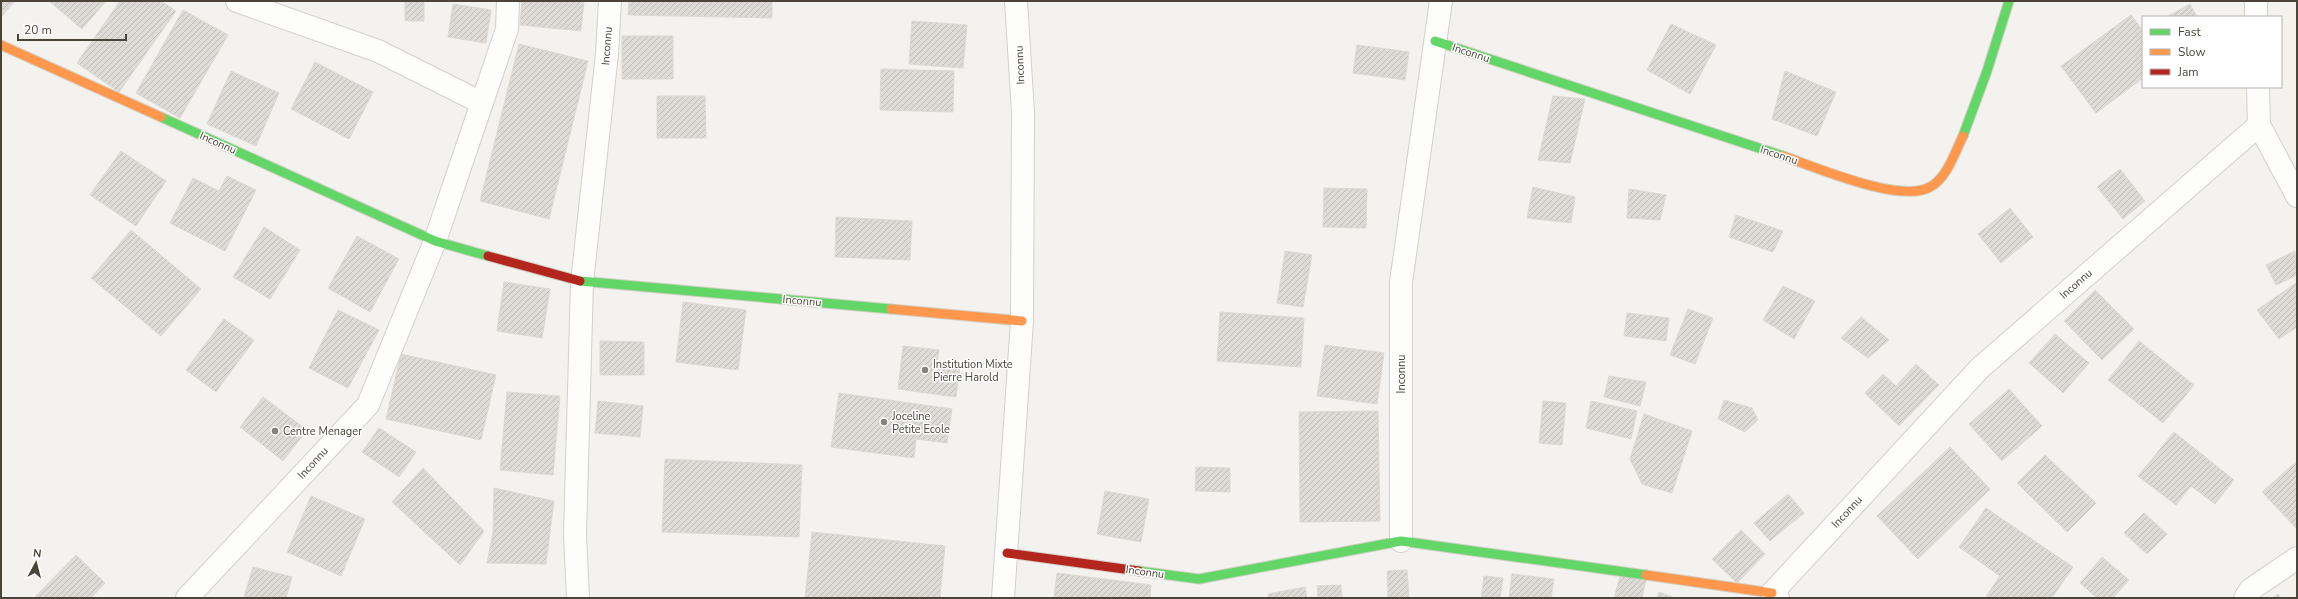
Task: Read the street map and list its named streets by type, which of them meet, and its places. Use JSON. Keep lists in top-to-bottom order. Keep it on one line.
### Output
{"streets":{"street":["Inconnu"]},"places":["Institution Mixte Pierre Harold","Joceline Petite Ecole","Centre Menager"],"legend":["Fast","Slow","Jam"],"scale_bar":"20 m","north":"top"}
